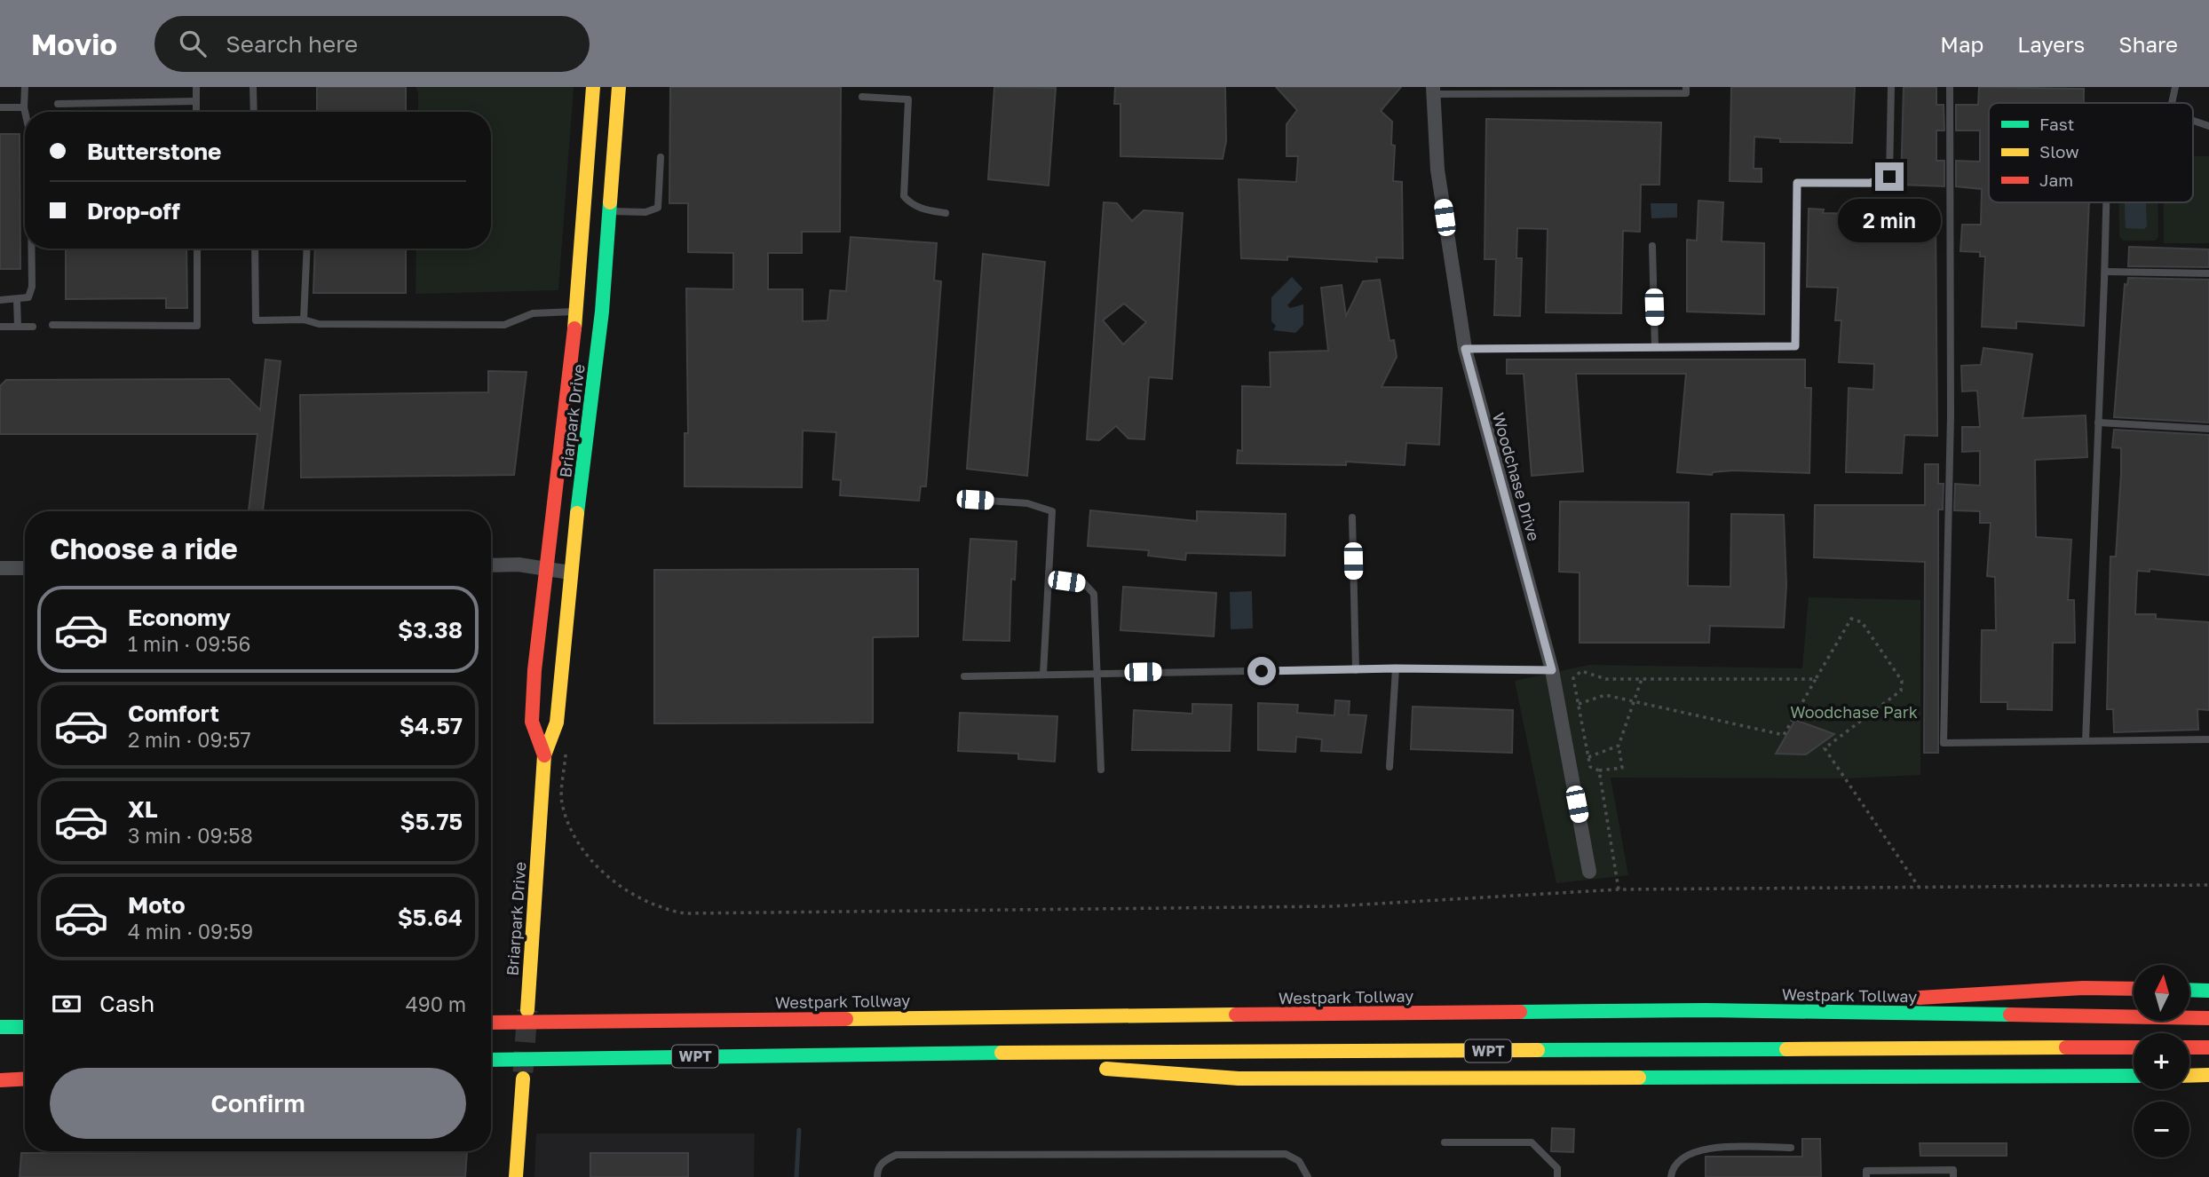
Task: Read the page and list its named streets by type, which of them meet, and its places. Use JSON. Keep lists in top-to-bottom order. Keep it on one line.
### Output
{"streets":{"main road":["Briarpark Drive","Westpark Tollway","WPT"],"street":["Woodchase Drive"]},"parks":["Woodchase Park"],"legend":["Fast","Slow","Jam"],"north":"top","page":{"header":"Movio","search":"Search here","nav":["Map","Layers","Share"],"banner":["Butterstone","Drop-off"],"bubble":"2 min","heading":"Choose a ride","list":[{"name":"Economy","note":"1 min · 09:56","value":"$3.38"},{"name":"Comfort","note":"2 min · 09:57","value":"$4.57"},{"name":"XL","note":"3 min · 09:58","value":"$5.75"},{"name":"Moto","note":"4 min · 09:59","value":"$5.64"}],"map_buttons":["+","−"],"pay":["Cash","490 m"],"buttons":"Confirm"}}
